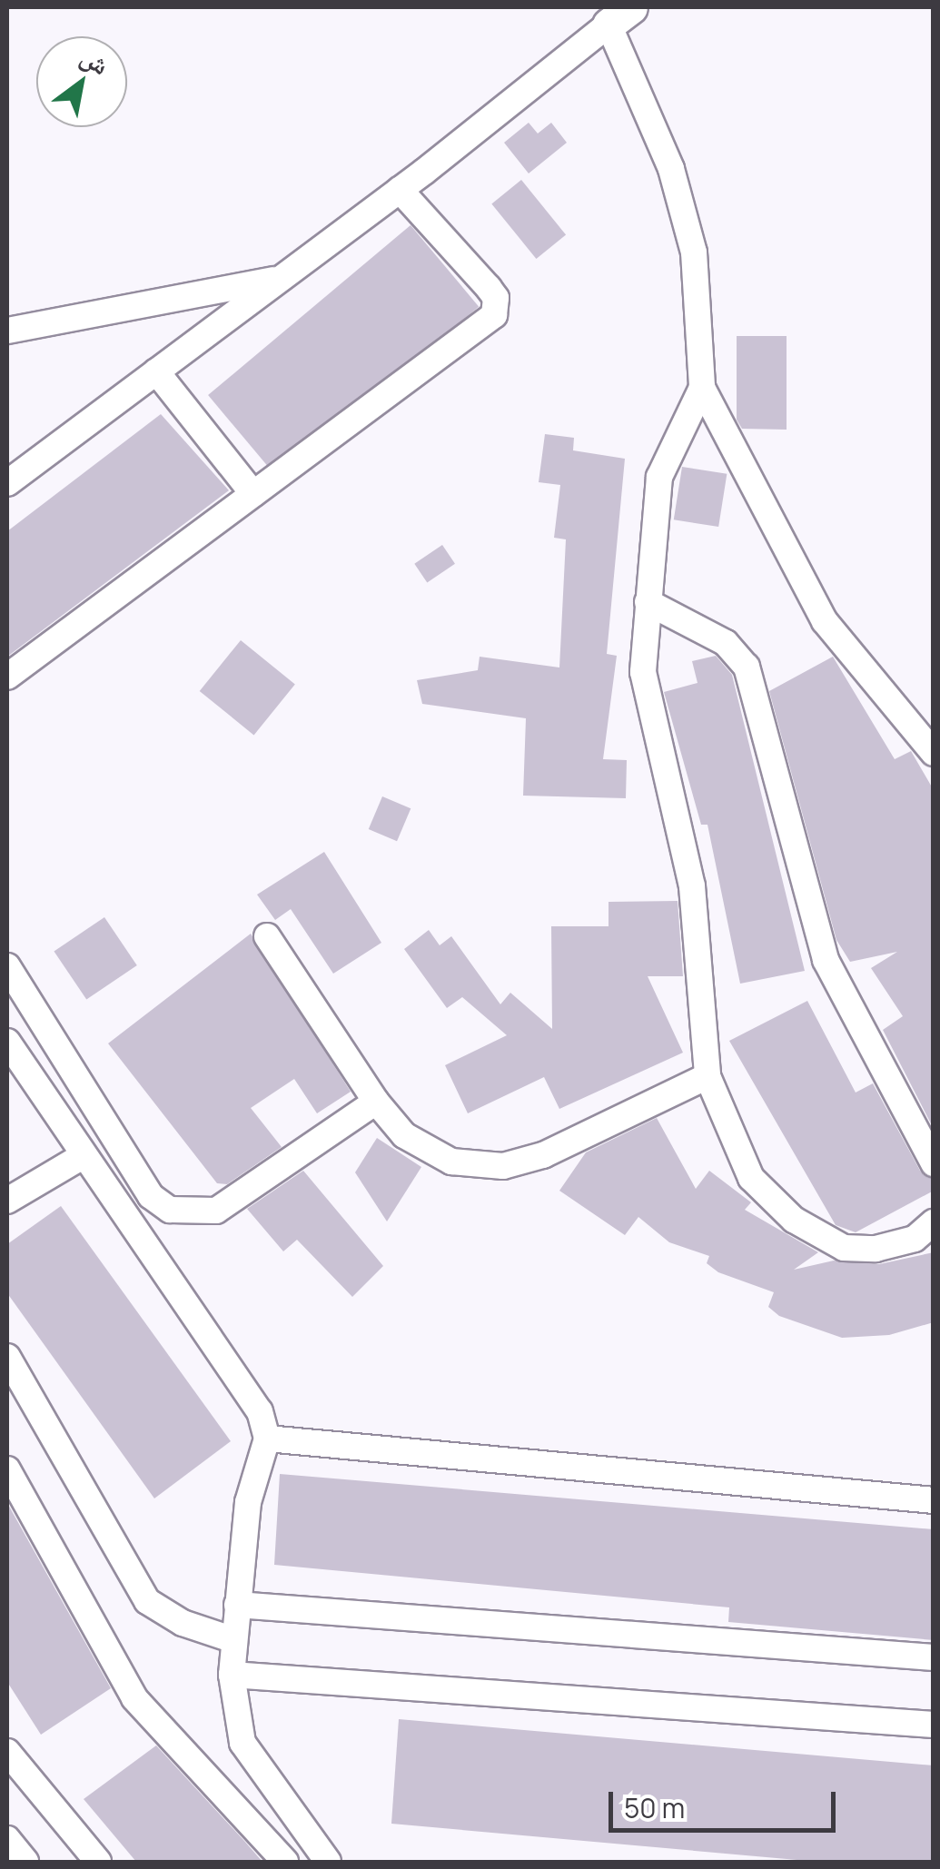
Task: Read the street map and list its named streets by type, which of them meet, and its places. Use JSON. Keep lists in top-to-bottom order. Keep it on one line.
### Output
{"scale_bar":"50 m","north":"top right"}
